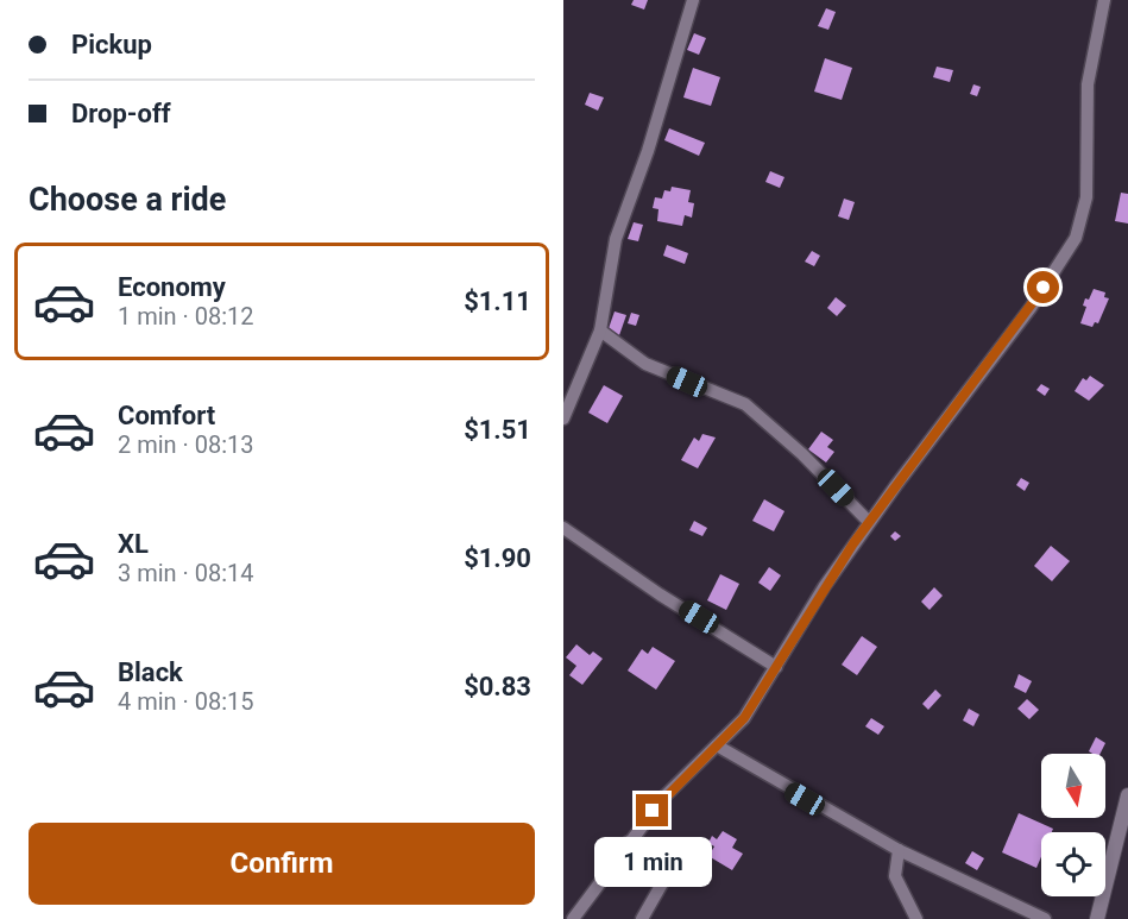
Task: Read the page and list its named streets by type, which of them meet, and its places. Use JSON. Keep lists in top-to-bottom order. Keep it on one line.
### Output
{"north":"bottom","page":{"banner":["Pickup","Drop-off"],"heading":"Choose a ride","list":[{"name":"Economy","note":"1 min · 08:12","value":"$1.11"},{"name":"Comfort","note":"2 min · 08:13","value":"$1.51"},{"name":"XL","note":"3 min · 08:14","value":"$1.90"},{"name":"Black","note":"4 min · 08:15","value":"$0.83"}],"buttons":"Confirm","bubble":"1 min"}}
